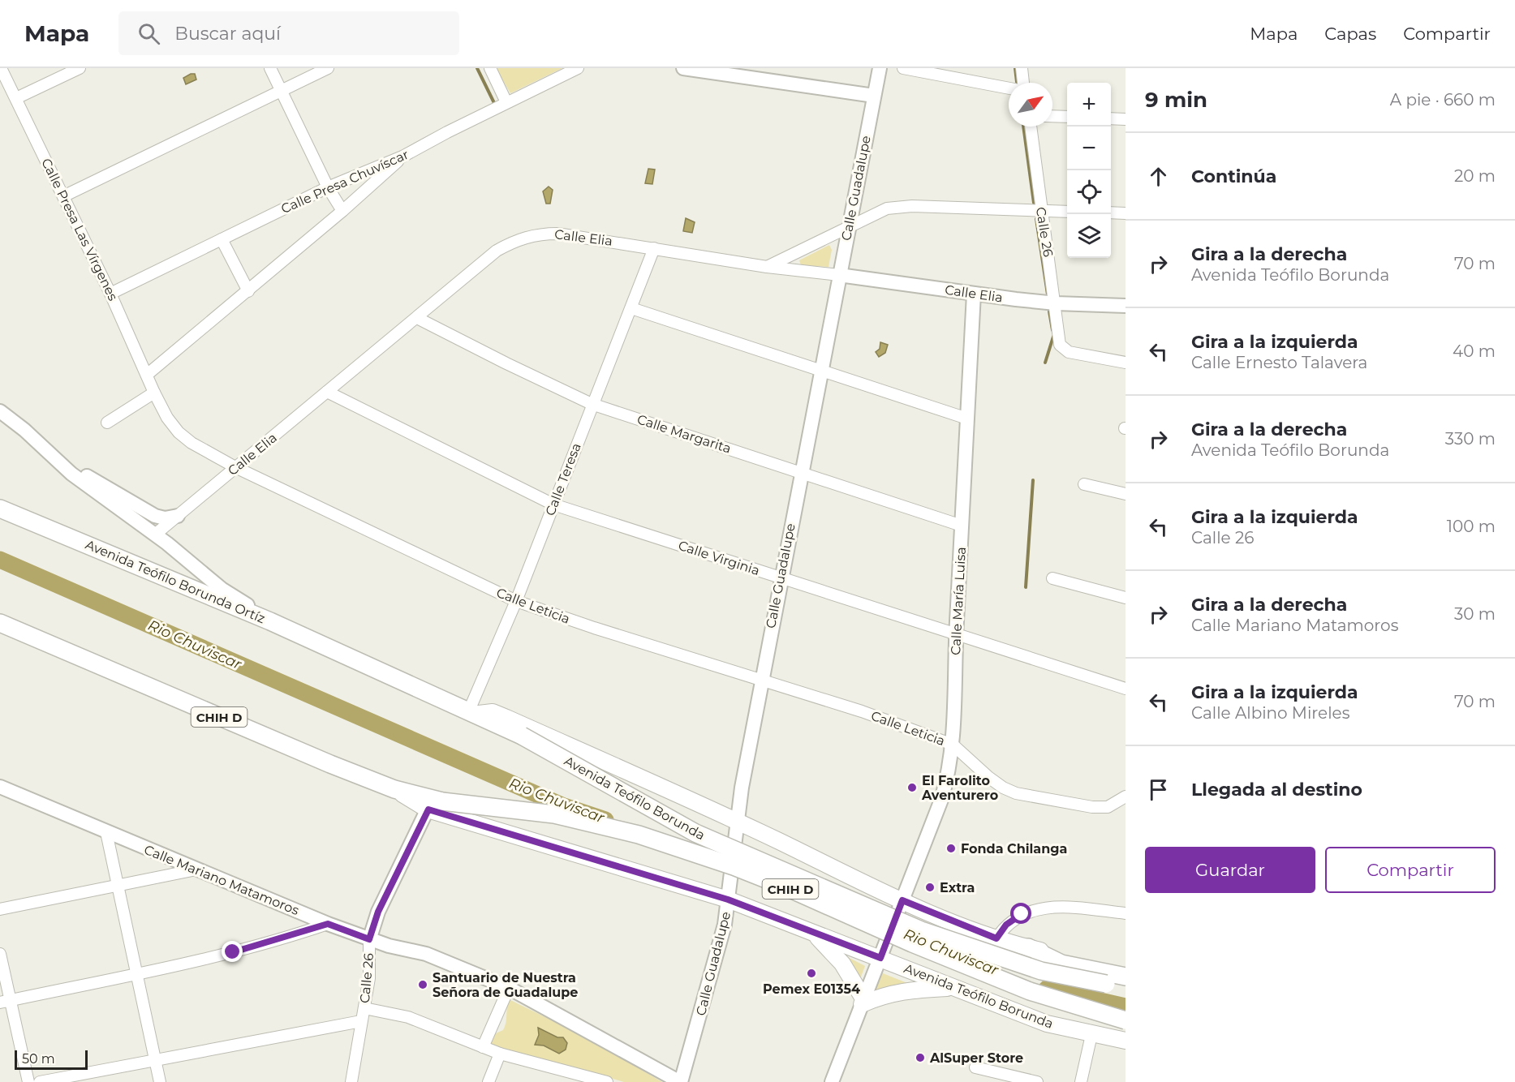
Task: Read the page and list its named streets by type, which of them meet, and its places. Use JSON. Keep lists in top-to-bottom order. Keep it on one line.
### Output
{"streets":{"main road":["Avenida Teófilo Borunda Ortíz","CHIH D","Avenida Teófilo Borunda"],"street":["Calle Presa Chuvíscar","Calle Guadalupe","Calle Presa Las Vírgenes","Calle 26","Calle Elia","Calle Margarita","Calle Teresa","Calle Virginia","Calle María Luisa","Calle Leticia","Calle Mariano Matamoros"]},"crossings":[["Calle Presa Chuvíscar","Calle Presa Las Vírgenes"],["Calle Guadalupe","Calle Elia"],["Calle Guadalupe","Calle Margarita"],["Calle Guadalupe","Calle Virginia"],["Calle Guadalupe","Calle Leticia"],["Calle Guadalupe","Avenida Teófilo Borunda"],["Calle Guadalupe","Calle Mariano Matamoros"],["Calle Presa Las Vírgenes","Calle Leticia"],["Calle 26","Calle Elia"],["Calle 26","CHIH D"],["Calle 26","Avenida Teófilo Borunda"],["Calle 26","Calle Mariano Matamoros"],["Calle Elia","Calle Margarita"],["Calle Elia","Calle Teresa"],["Calle Elia","Calle Virginia"],["Calle Elia","Calle María Luisa"],["Calle Elia","Calle Leticia"],["Calle Margarita","Calle Teresa"],["Calle Margarita","Calle María Luisa"],["Calle Teresa","Calle Virginia"],["Calle Teresa","Calle Leticia"],["Calle Teresa","Avenida Teófilo Borunda"],["Calle Virginia","Calle María Luisa"],["Avenida Teófilo Borunda Ortíz","Avenida Teófilo Borunda"],["Calle María Luisa","Calle Leticia"],["Calle María Luisa","Avenida Teófilo Borunda"],["CHIH D","Avenida Teófilo Borunda"]],"water":["Rio Chuviscar"],"places":["El Farolito Aventurero","Fonda Chilanga","Extra","Pemex E01354","Santuario de Nuestra Señora de Guadalupe","AlSuper Store"],"scale_bar":"50 m","north":"top right","page":{"header":"Mapa","search":"Buscar aquí","nav":["Mapa","Capas","Compartir"],"heading":["9 min","A pie · 660 m"],"map_buttons":["+","−"],"list":[["Continúa","20 m"],["Gira a la derecha","Avenida Teófilo Borunda","70 m"],["Gira a la izquierda","Calle Ernesto Talavera","40 m"],["Gira a la derecha","Avenida Teófilo Borunda","330 m"],["Gira a la izquierda","Calle 26","100 m"],["Gira a la derecha","Calle Mariano Matamoros","30 m"],["Gira a la izquierda","Calle Albino Mireles","70 m"],"Llegada al destino"],"buttons":["Guardar","Compartir"],"scale":"50 m"}}
